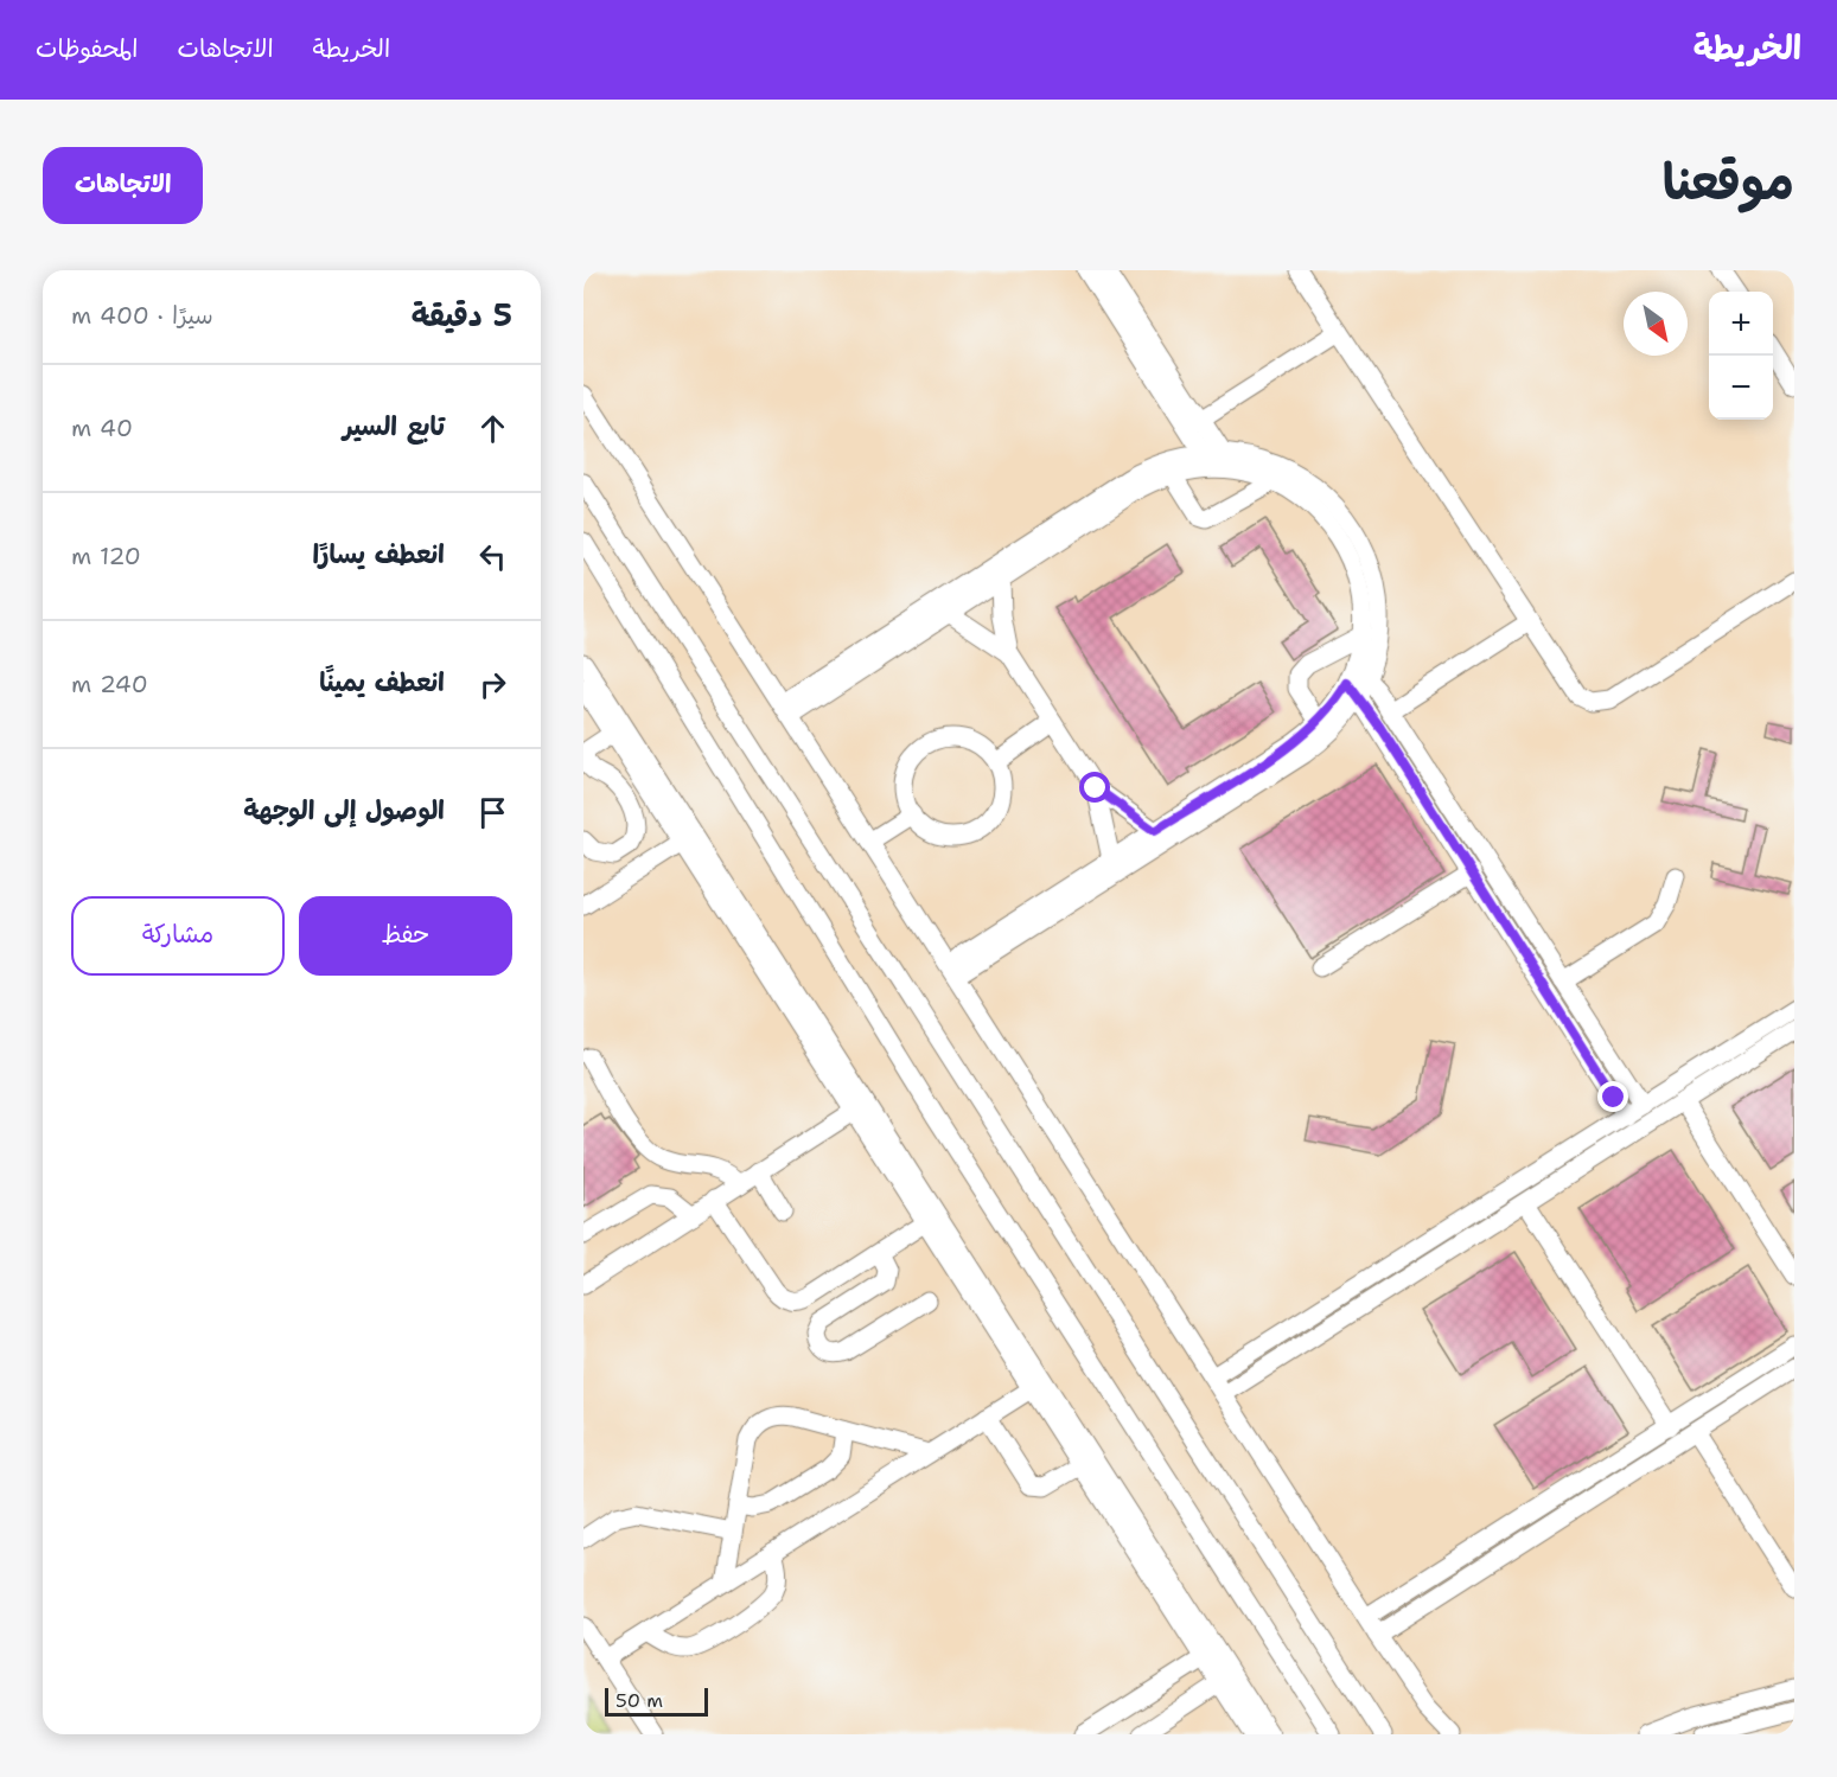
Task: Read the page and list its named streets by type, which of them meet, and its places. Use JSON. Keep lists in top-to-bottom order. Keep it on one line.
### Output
{"scale_bar":"50 m","north":"bottom right","page":{"header":"الخريطة","nav":["الخريطة","الاتجاهات","المحفوظات"],"title":"موقعنا","buttons":["الاتجاهات",["حفظ","مشاركة"]],"heading":["5 دقيقة","سيرًا · 400 m"],"map_buttons":["+","−"],"list":[["تابع السير","40 m"],["انعطف يسارًا","120 m"],["انعطف يمينًا","240 m"],"الوصول إلى الوجهة"],"scale":"50 m"}}
